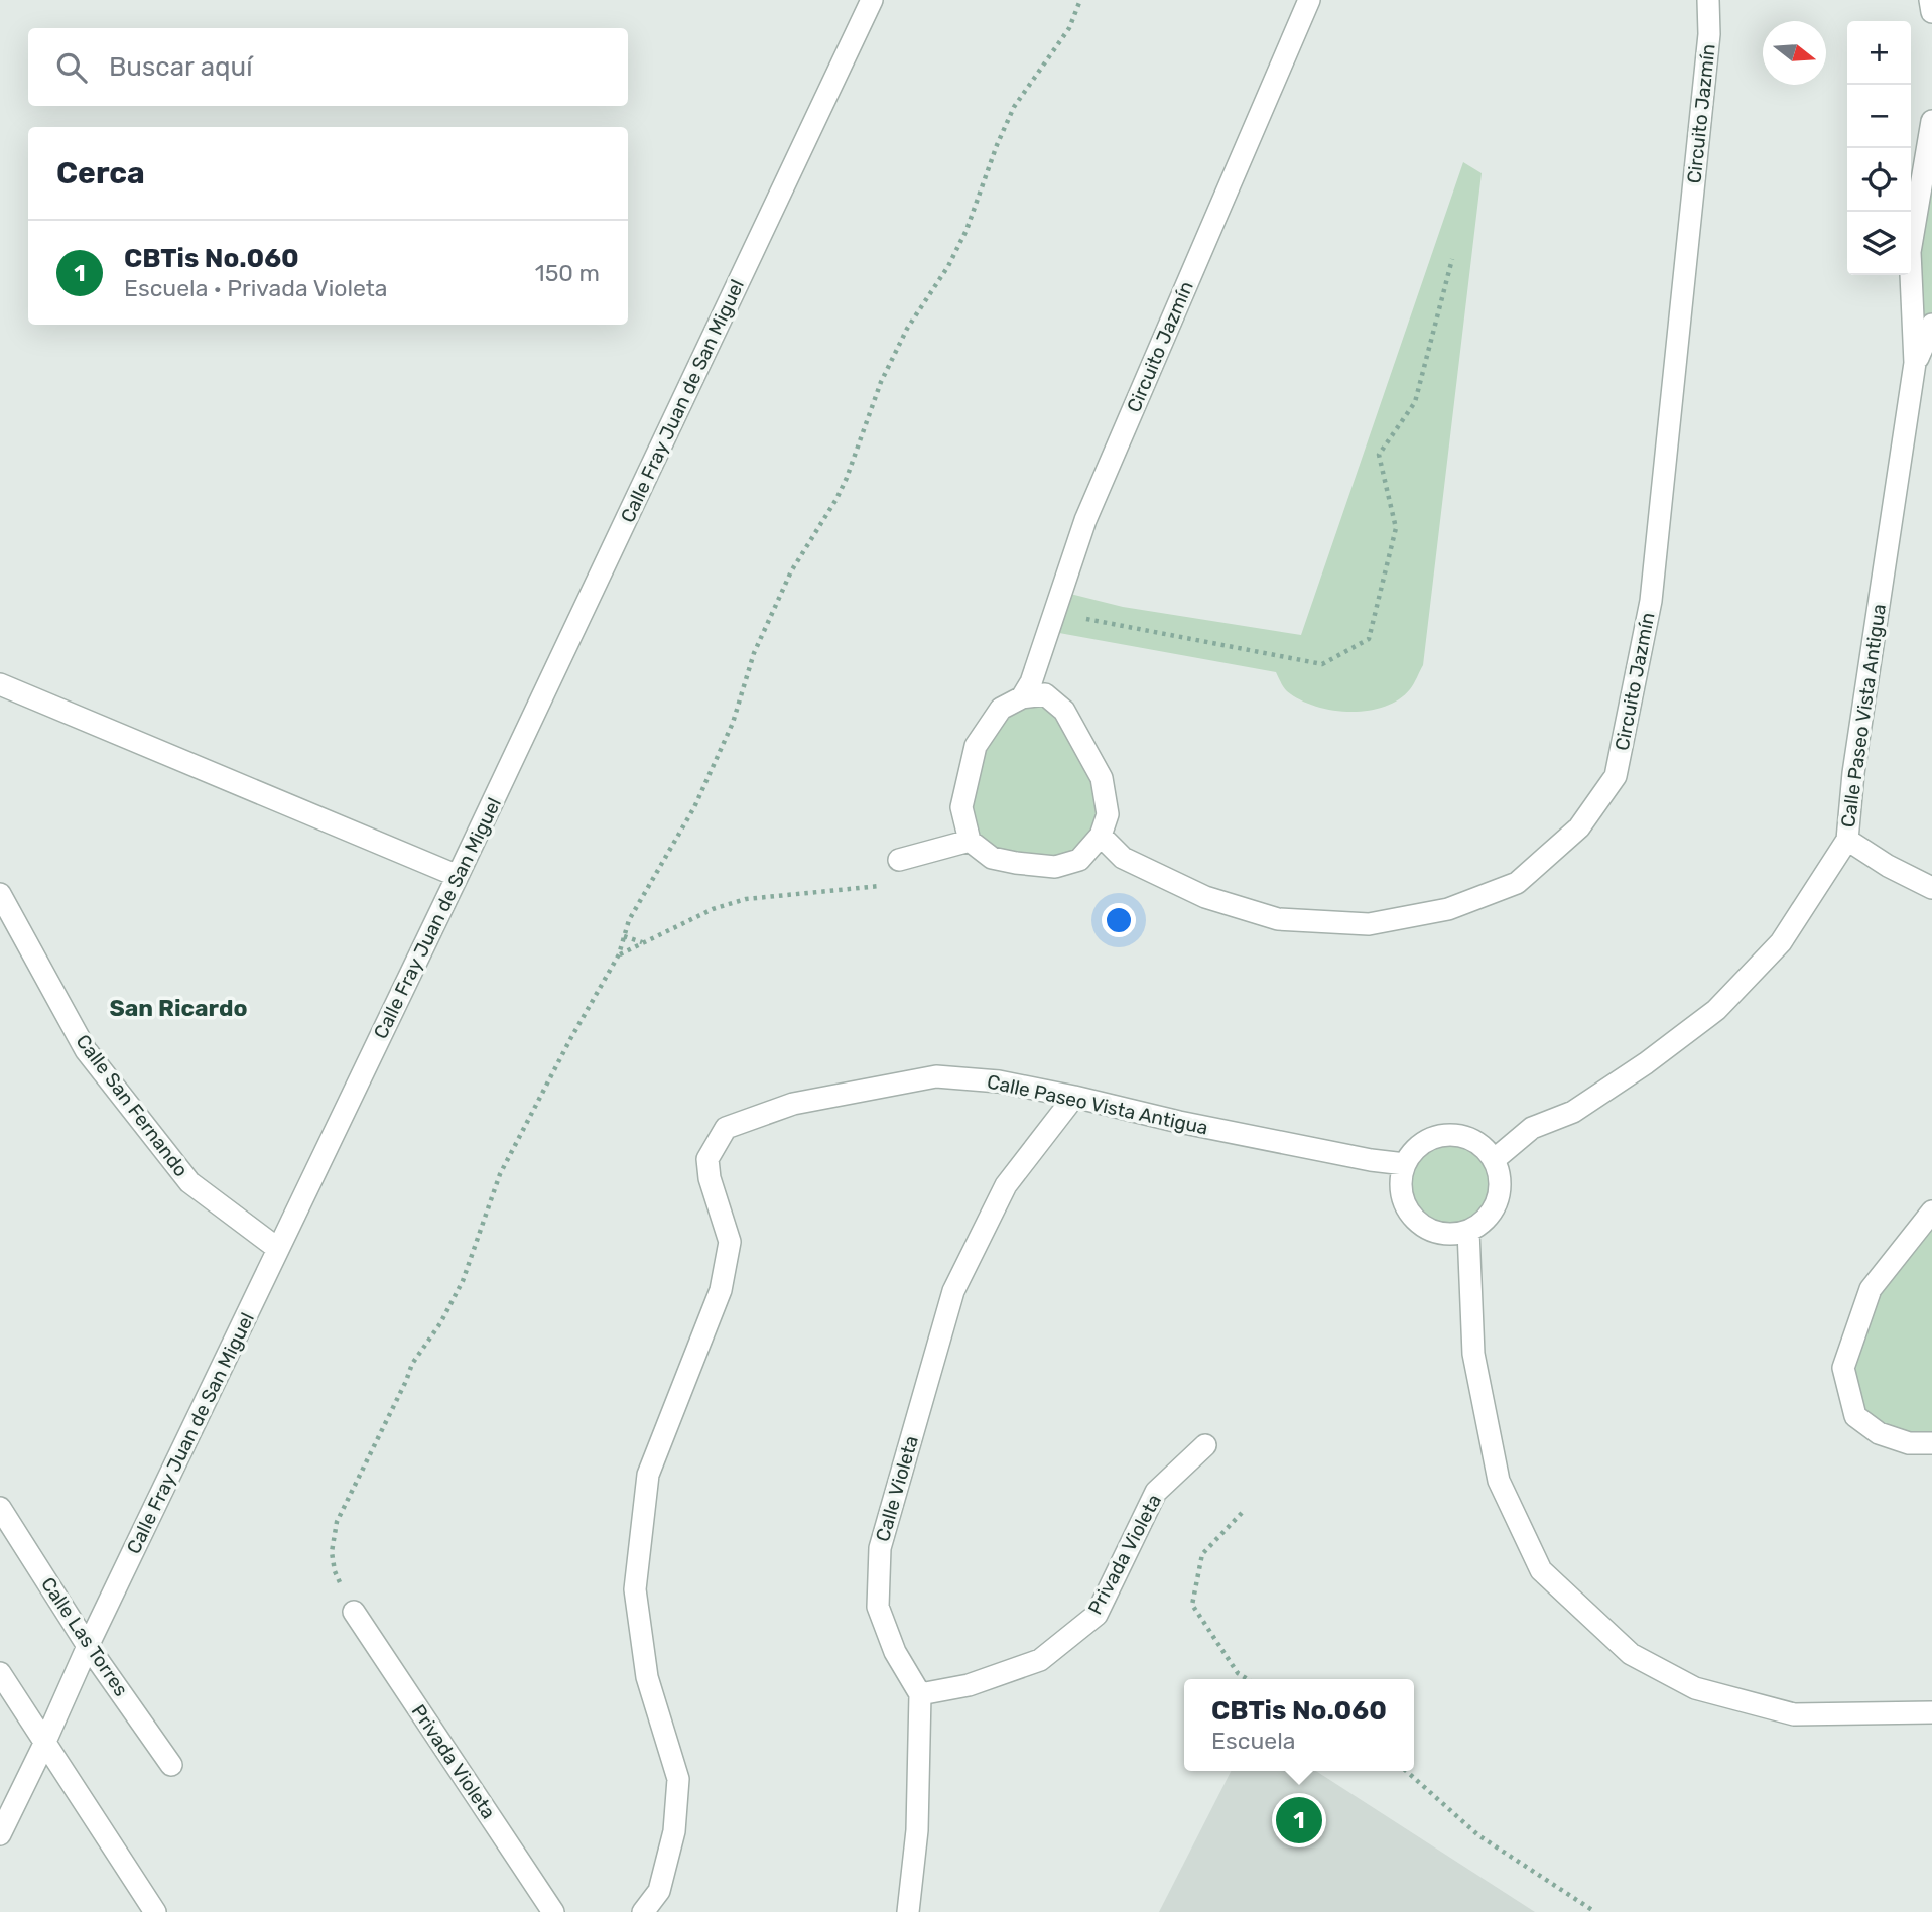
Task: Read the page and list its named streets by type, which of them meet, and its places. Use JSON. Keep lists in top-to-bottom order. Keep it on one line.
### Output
{"streets":{"street":["Circuito Jazmín","Calle Fray Juan de San Miguel","Calle Paseo Vista Antigua","Calle San Fernando","Calle Violeta","Privada Violeta","Calle Las Torres"]},"crossings":[["Calle Fray Juan de San Miguel","Calle San Fernando"],["Calle Fray Juan de San Miguel","Calle Las Torres"],["Calle Paseo Vista Antigua","Calle Violeta"],["Calle Violeta","Privada Violeta"]],"districts":["San Ricardo"],"north":"right","page":{"map_buttons":["+","−"],"search":"Buscar aquí","heading":"Cerca","list":[{"mark":"1","name":"CBTis No.060","note":"Escuela · Privada Violeta","value":"150 m"}],"popup":["CBTis No.060","Escuela"],"pins":"1"}}
